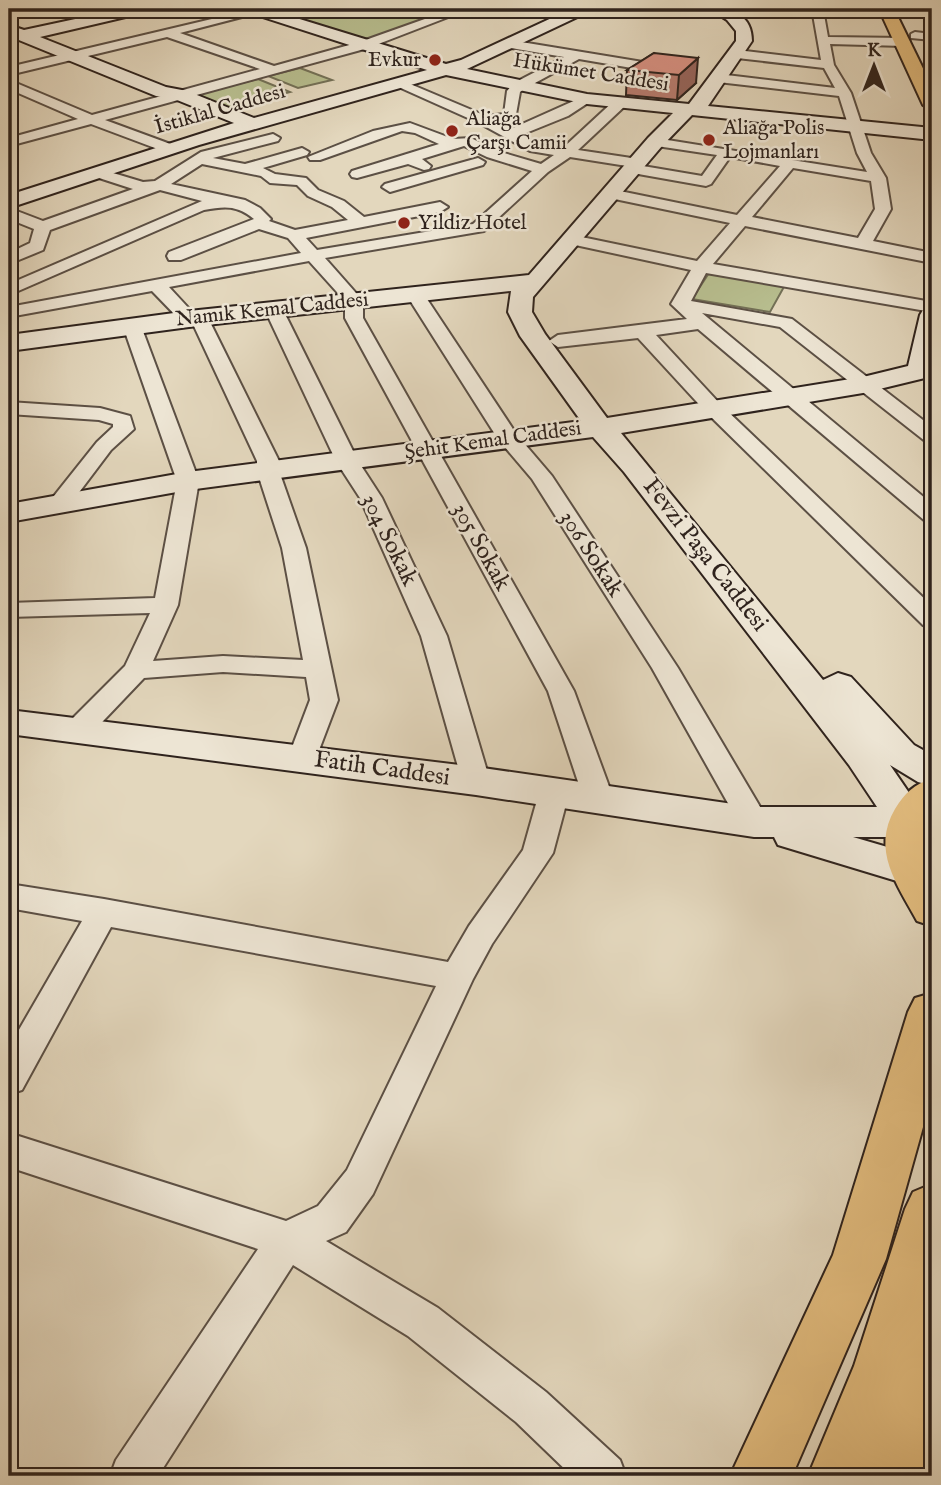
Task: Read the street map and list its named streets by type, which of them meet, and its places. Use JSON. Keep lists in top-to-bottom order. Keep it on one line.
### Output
{"streets":{"street":["Hükümet Caddesi","İstiklal Caddesi","Namık Kemal Caddesi","Şehit Kemal Caddesi","304 Sokak","305 Sokak","306 Sokak","Fevzi Paşa Caddesi","Fatih Caddesi"]},"crossings":[["Hükümet Caddesi","İstiklal Caddesi"],["Hükümet Caddesi","Fevzi Paşa Caddesi"],["Namık Kemal Caddesi","304 Sokak"],["Namık Kemal Caddesi","305 Sokak"],["Namık Kemal Caddesi","306 Sokak"],["Namık Kemal Caddesi","Fevzi Paşa Caddesi"],["Şehit Kemal Caddesi","304 Sokak"],["Şehit Kemal Caddesi","305 Sokak"],["Şehit Kemal Caddesi","306 Sokak"],["Şehit Kemal Caddesi","Fevzi Paşa Caddesi"],["304 Sokak","Fatih Caddesi"],["305 Sokak","Fatih Caddesi"],["306 Sokak","Fatih Caddesi"],["Fevzi Paşa Caddesi","Fatih Caddesi"]],"places":["Evkur","Aliağa Çarşı Camii","Aliağa Polis Lojmanları","Yildiz Hotel"],"north":"top"}
